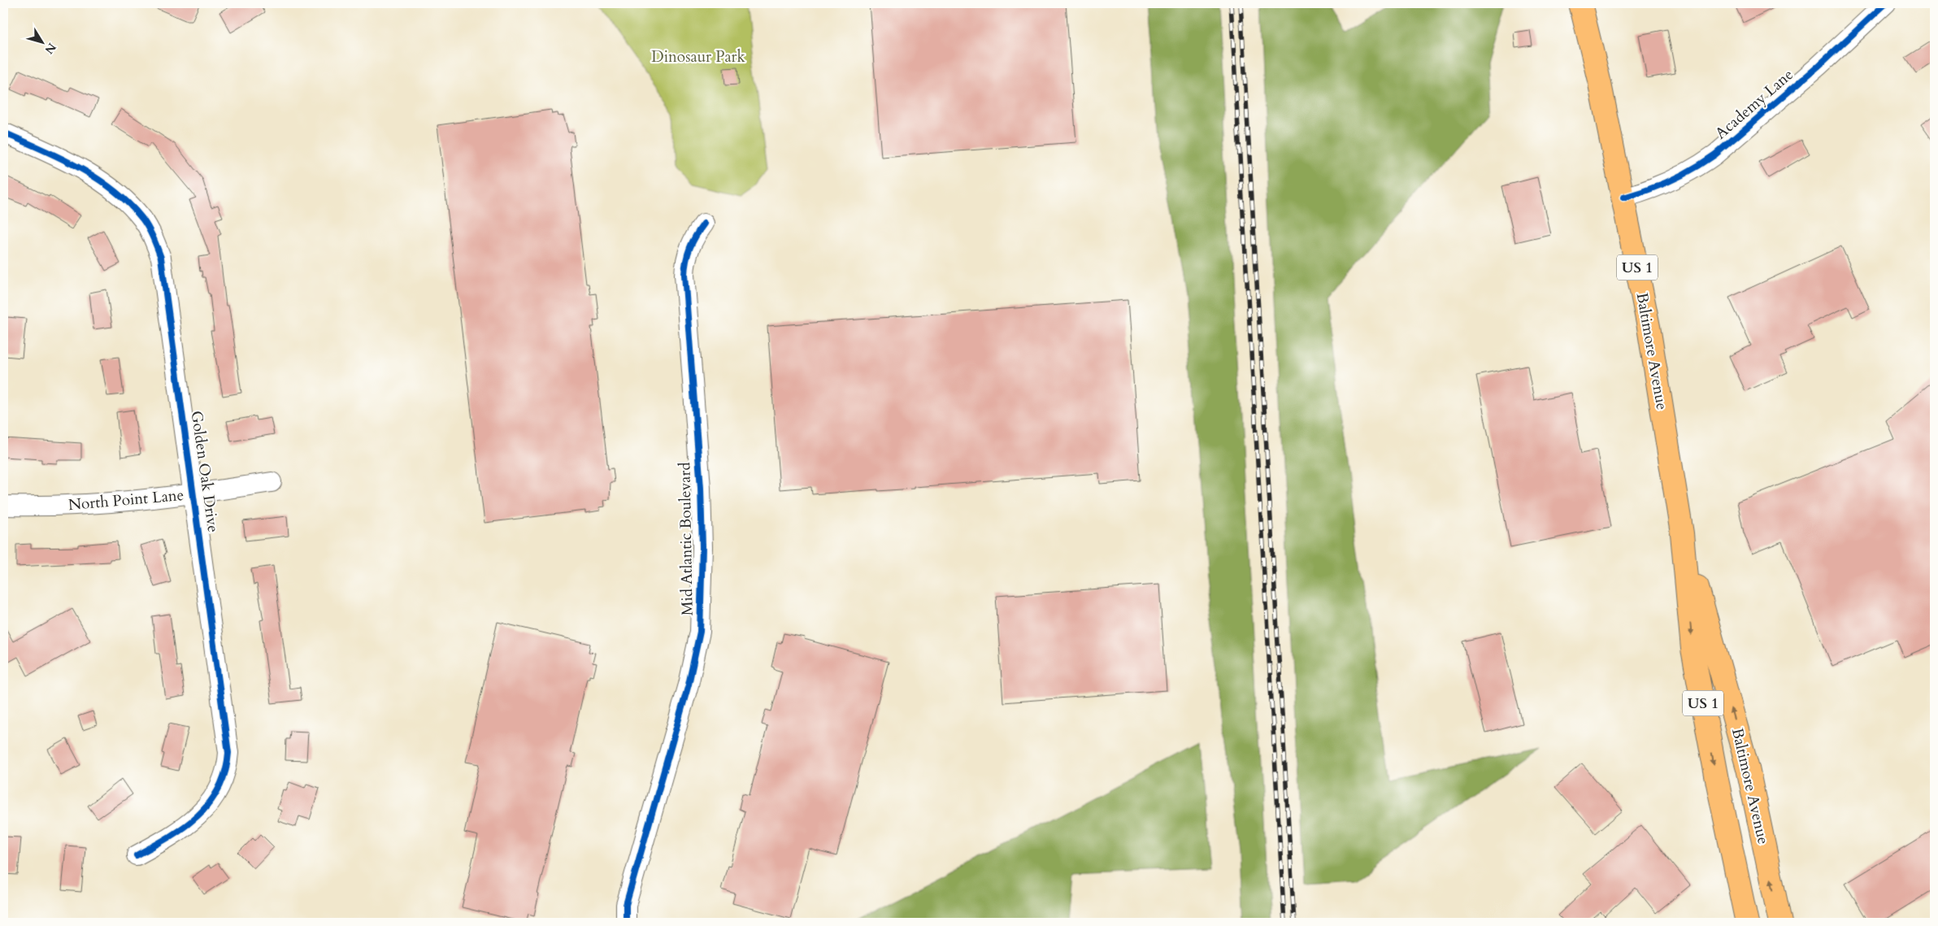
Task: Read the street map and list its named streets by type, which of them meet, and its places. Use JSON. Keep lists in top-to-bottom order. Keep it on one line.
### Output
{"streets":{"main road":["US 1","Baltimore Avenue"],"street":["Academy Lane","Golden Oak Drive","North Point Lane","Mid Atlantic Boulevard"]},"crossings":[["Academy Lane","Baltimore Avenue"],["Golden Oak Drive","North Point Lane"]],"parks":["Dinosaur Park"],"north":"bottom right"}
